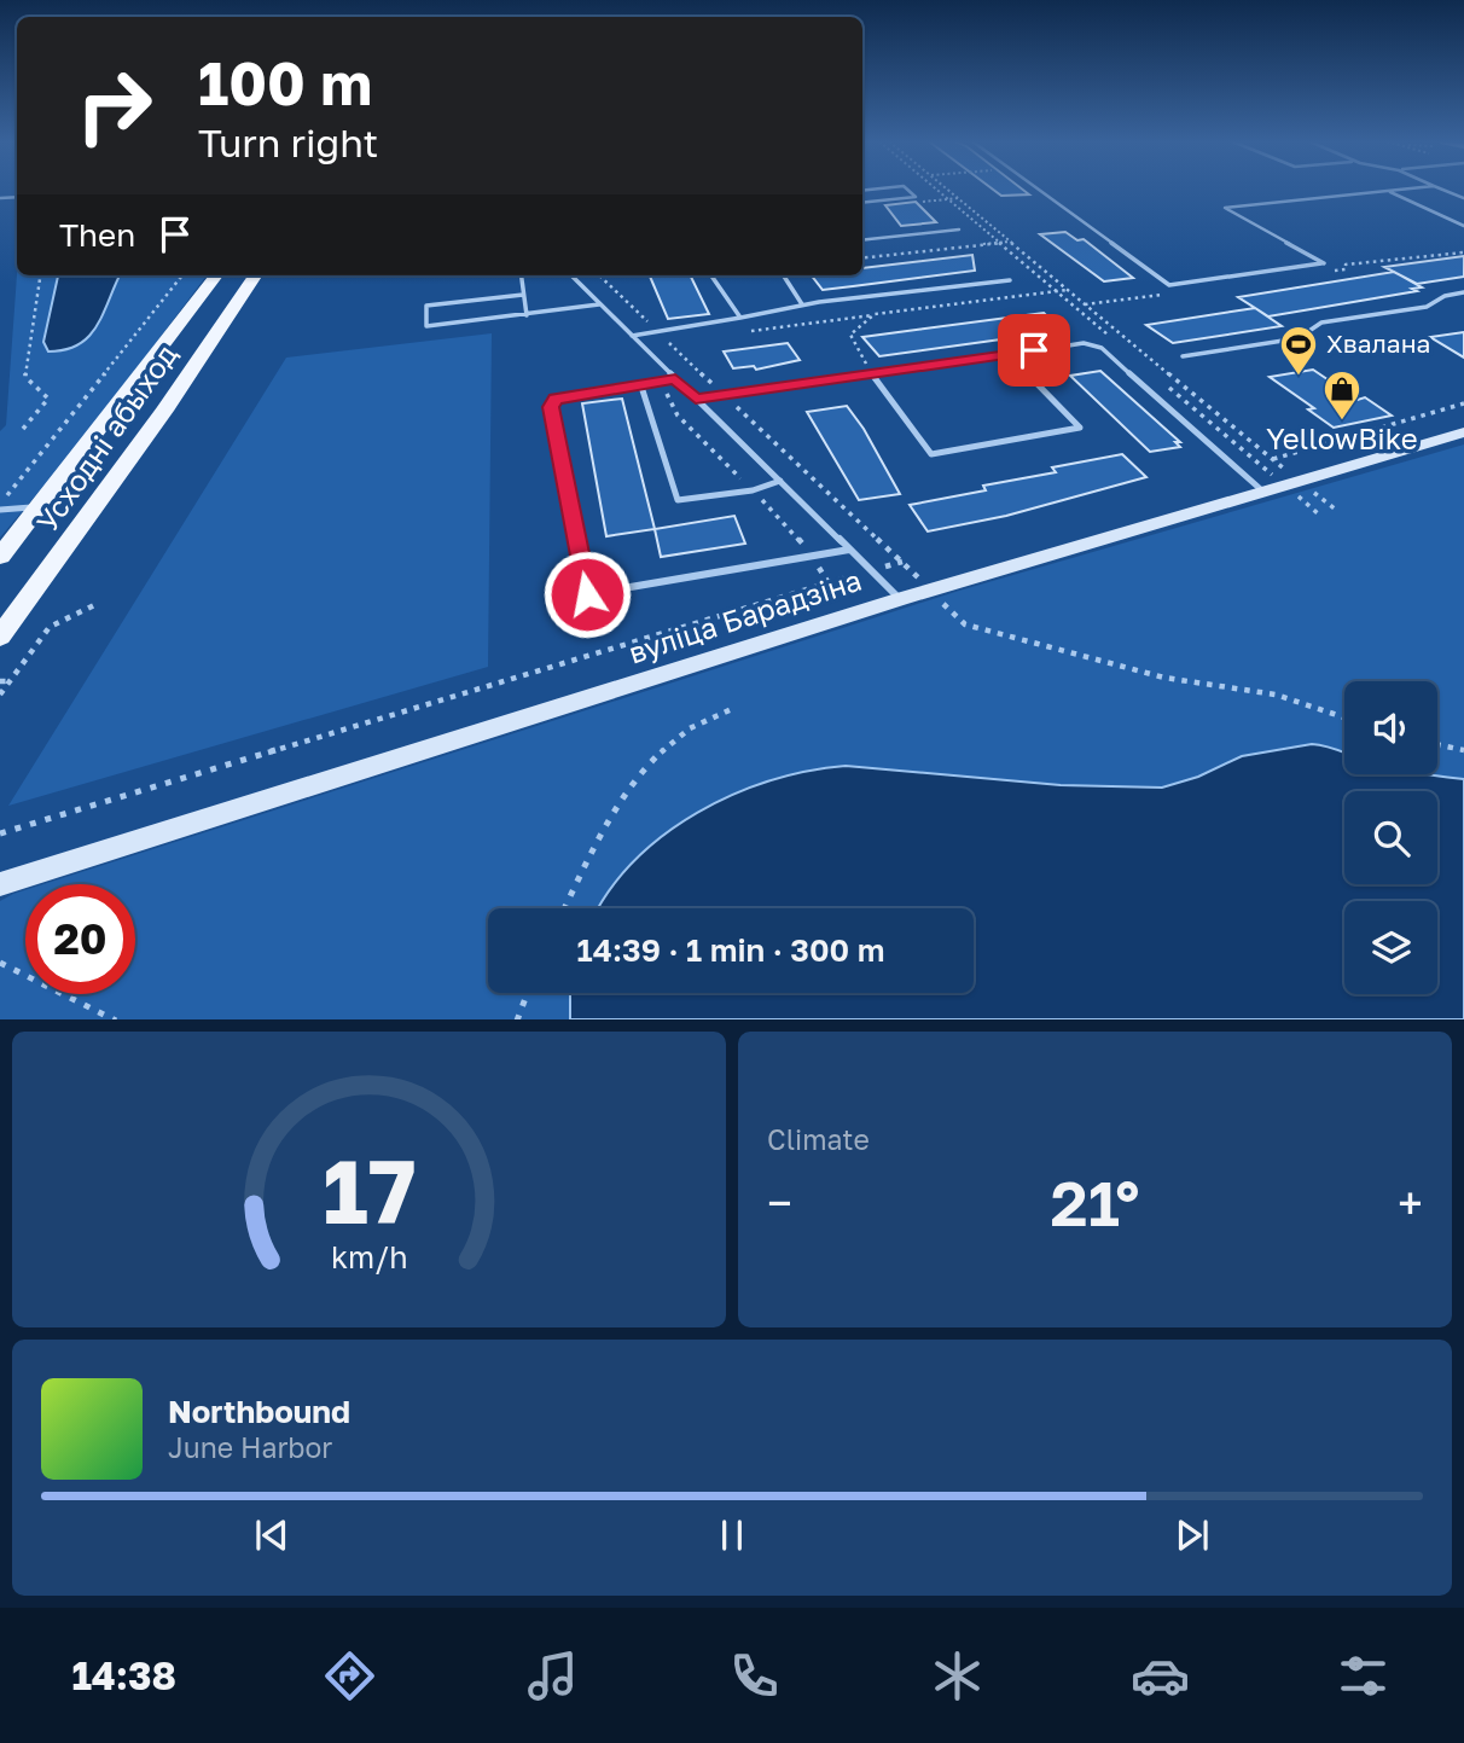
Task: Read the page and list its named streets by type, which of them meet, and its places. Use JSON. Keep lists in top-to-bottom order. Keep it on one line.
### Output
{"streets":{"main road":["Усходні абыход"],"street":["вуліца Барадзіна"]},"places":{"sports":["Хвалана"],"shop":["YellowBike"]},"page":{"turn":["100 m","Turn right"],"then":"Then","limit":"20","trip":"14:39 · 1 min · 300 m","tile":"Climate","heat":["−","21°","+"],"song":["Northbound","June Harbor"],"tabs":"14:38","gauge":["17","km/h"]}}
